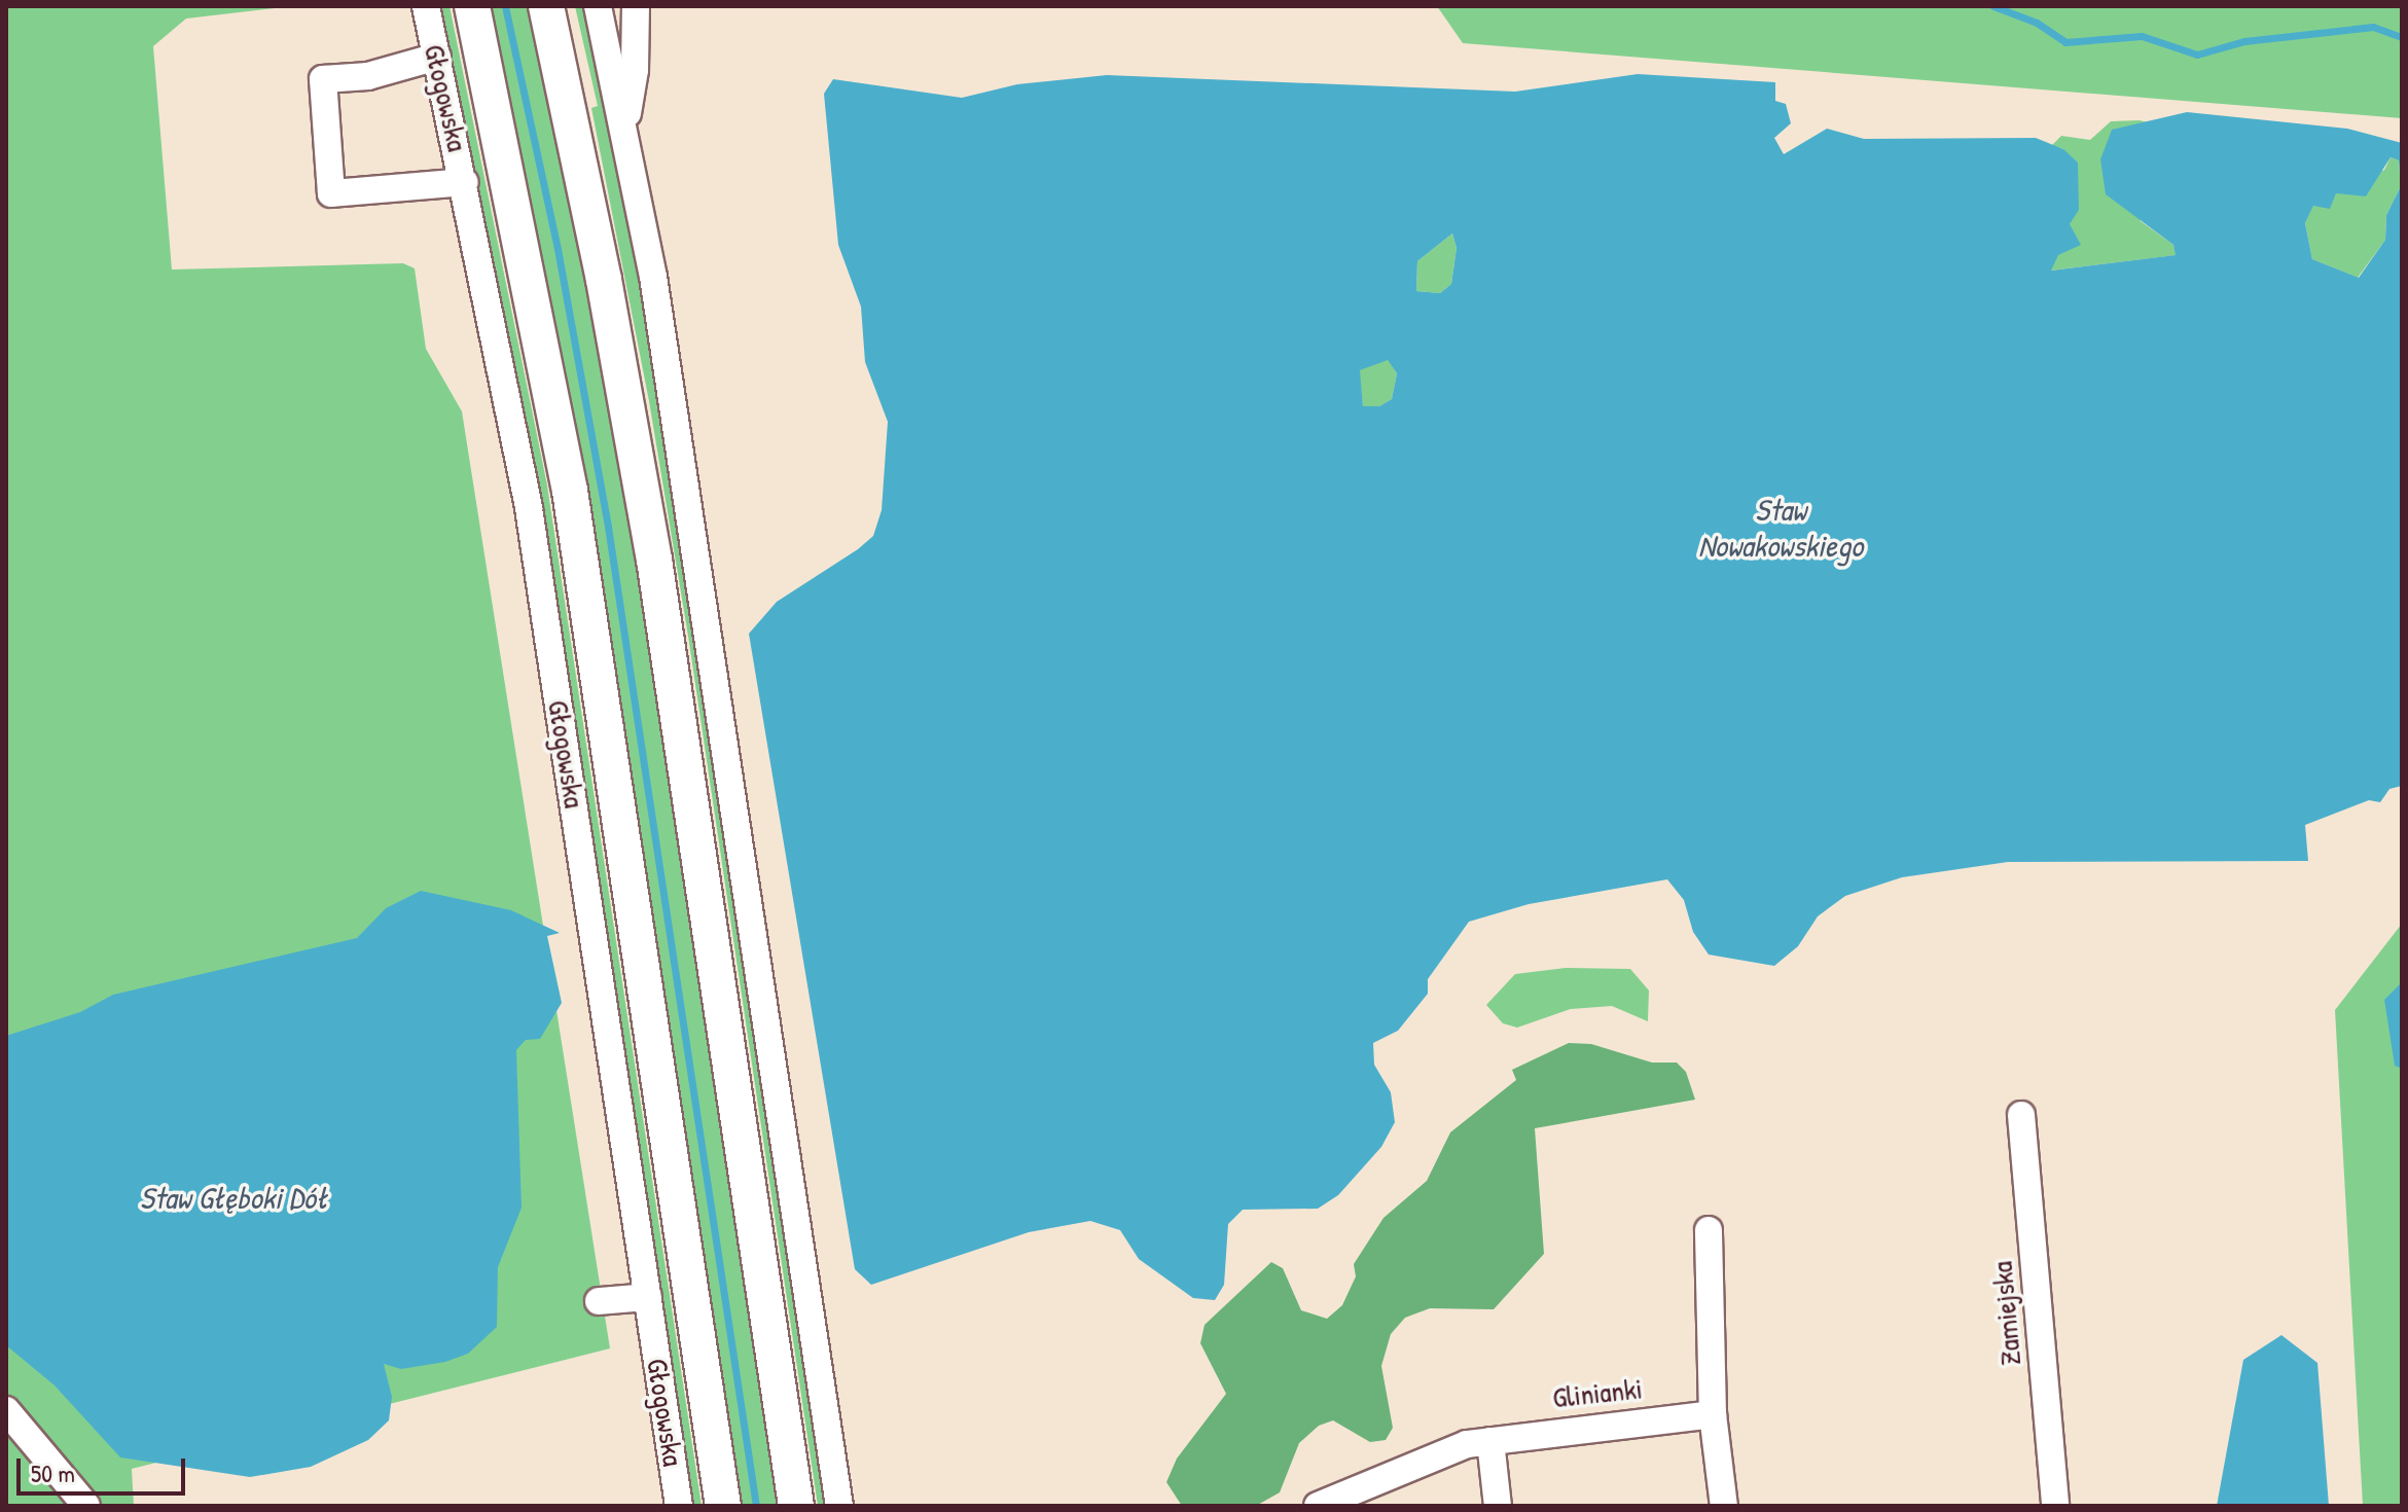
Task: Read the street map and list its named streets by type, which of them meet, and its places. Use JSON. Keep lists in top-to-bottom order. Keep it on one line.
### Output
{"streets":{"main road":["Głogowska"],"street":["Zamiejska","Glinianki"]},"water":["Staw Nowakowskiego","Staw Głęboki Dół"],"scale_bar":"50 m"}
